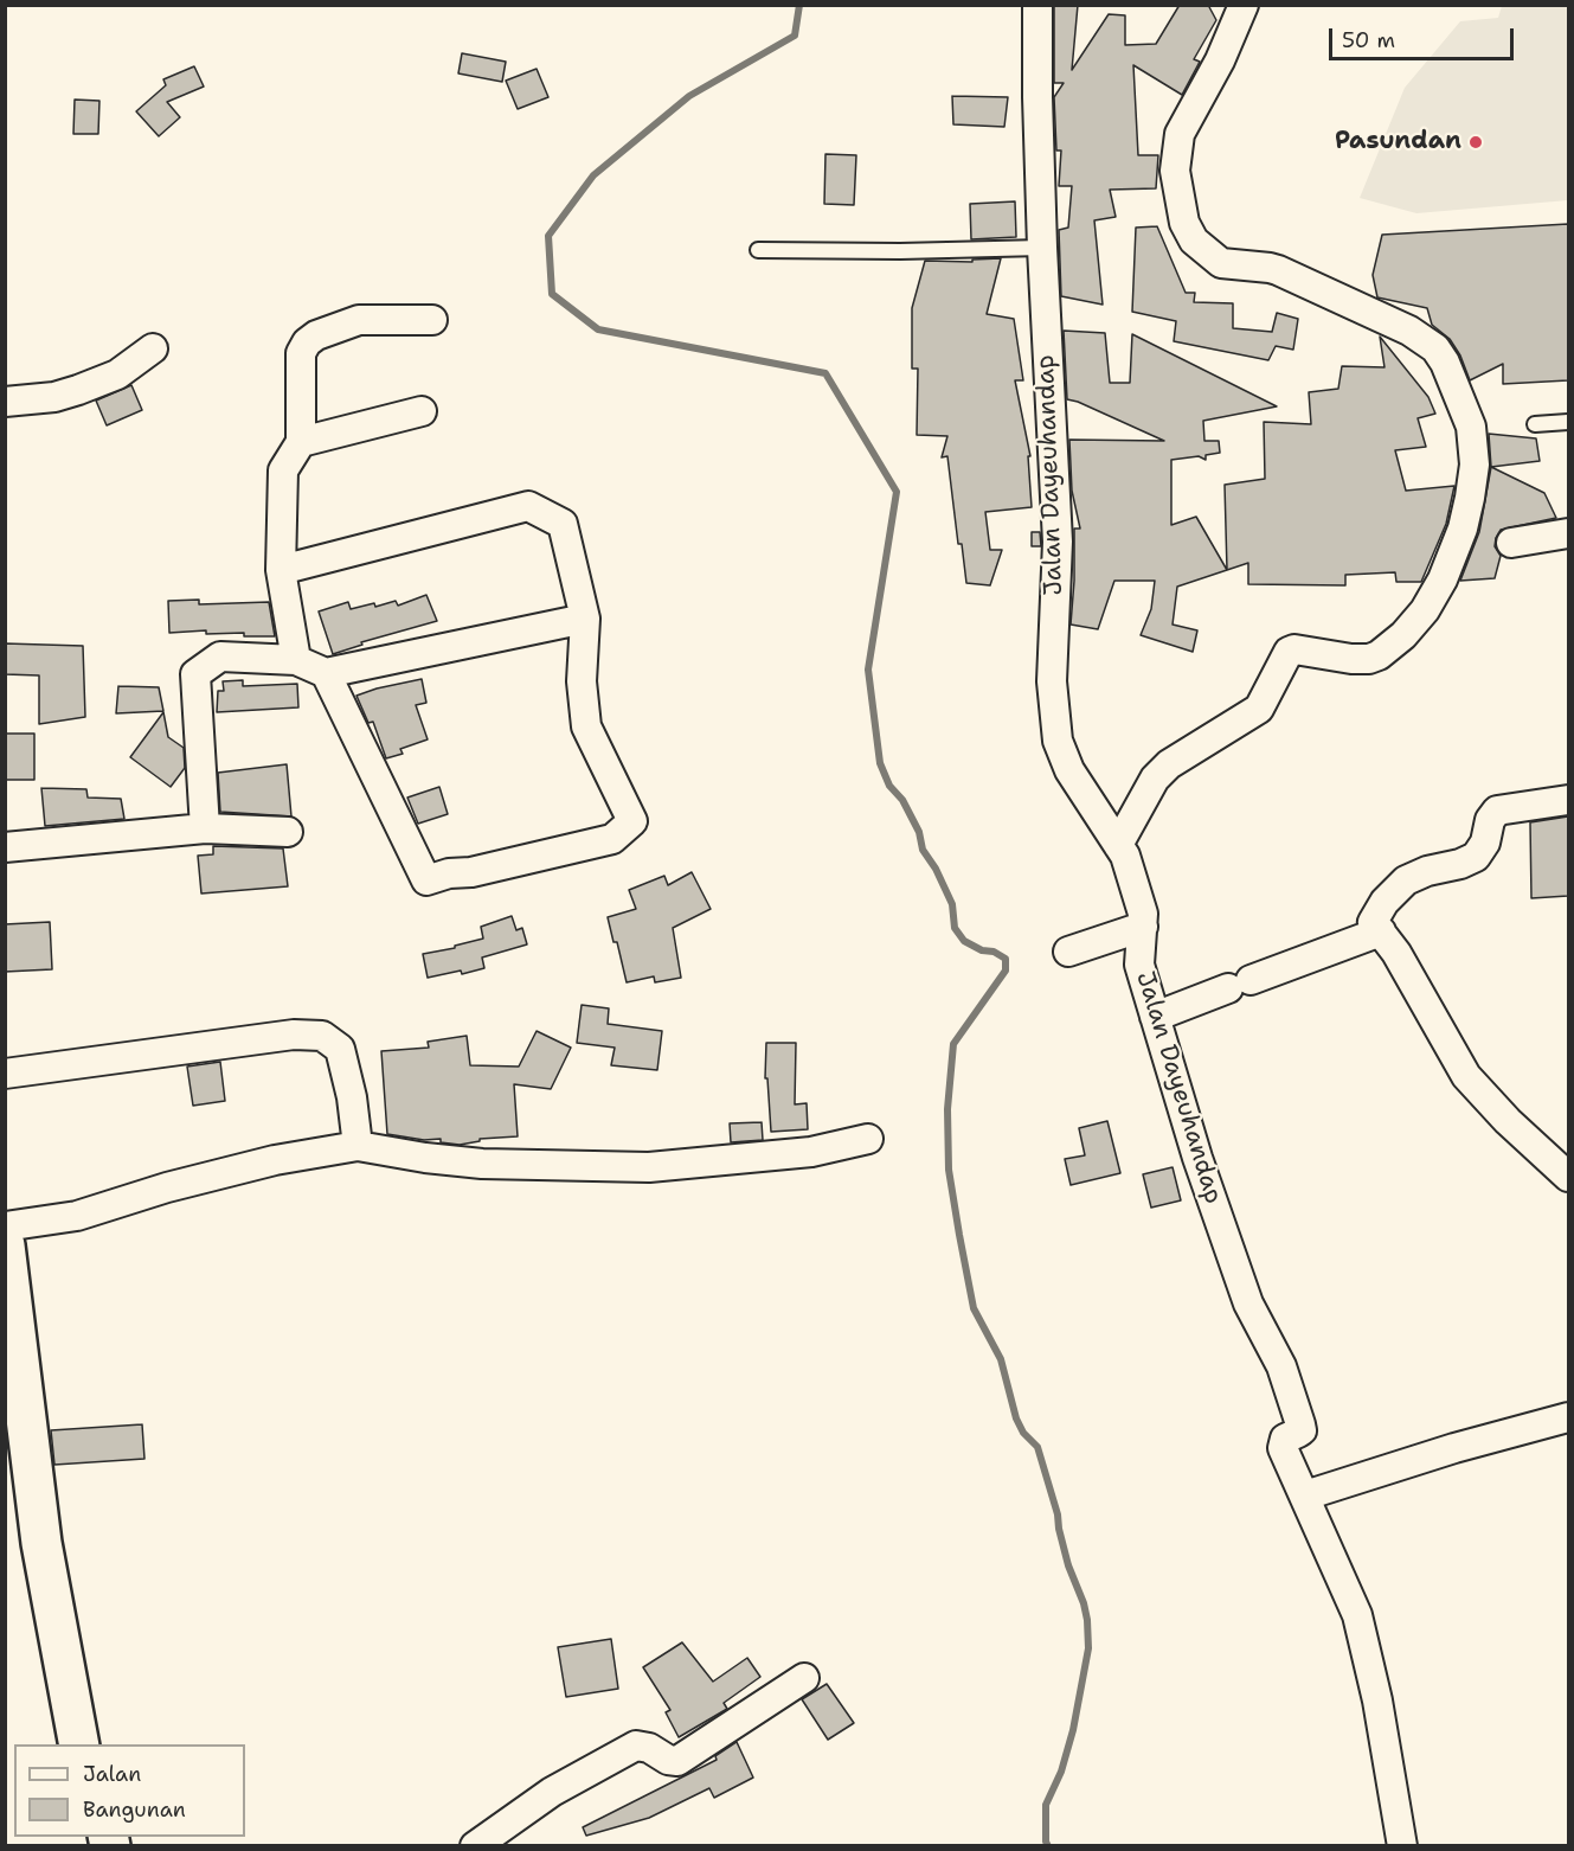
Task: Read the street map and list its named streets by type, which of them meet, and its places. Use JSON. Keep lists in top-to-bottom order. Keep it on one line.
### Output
{"streets":{"street":["Jalan Dayeuhandap"]},"places":["Pasundan"],"legend":["Jalan","Bangunan"],"scale_bar":"50 m"}
